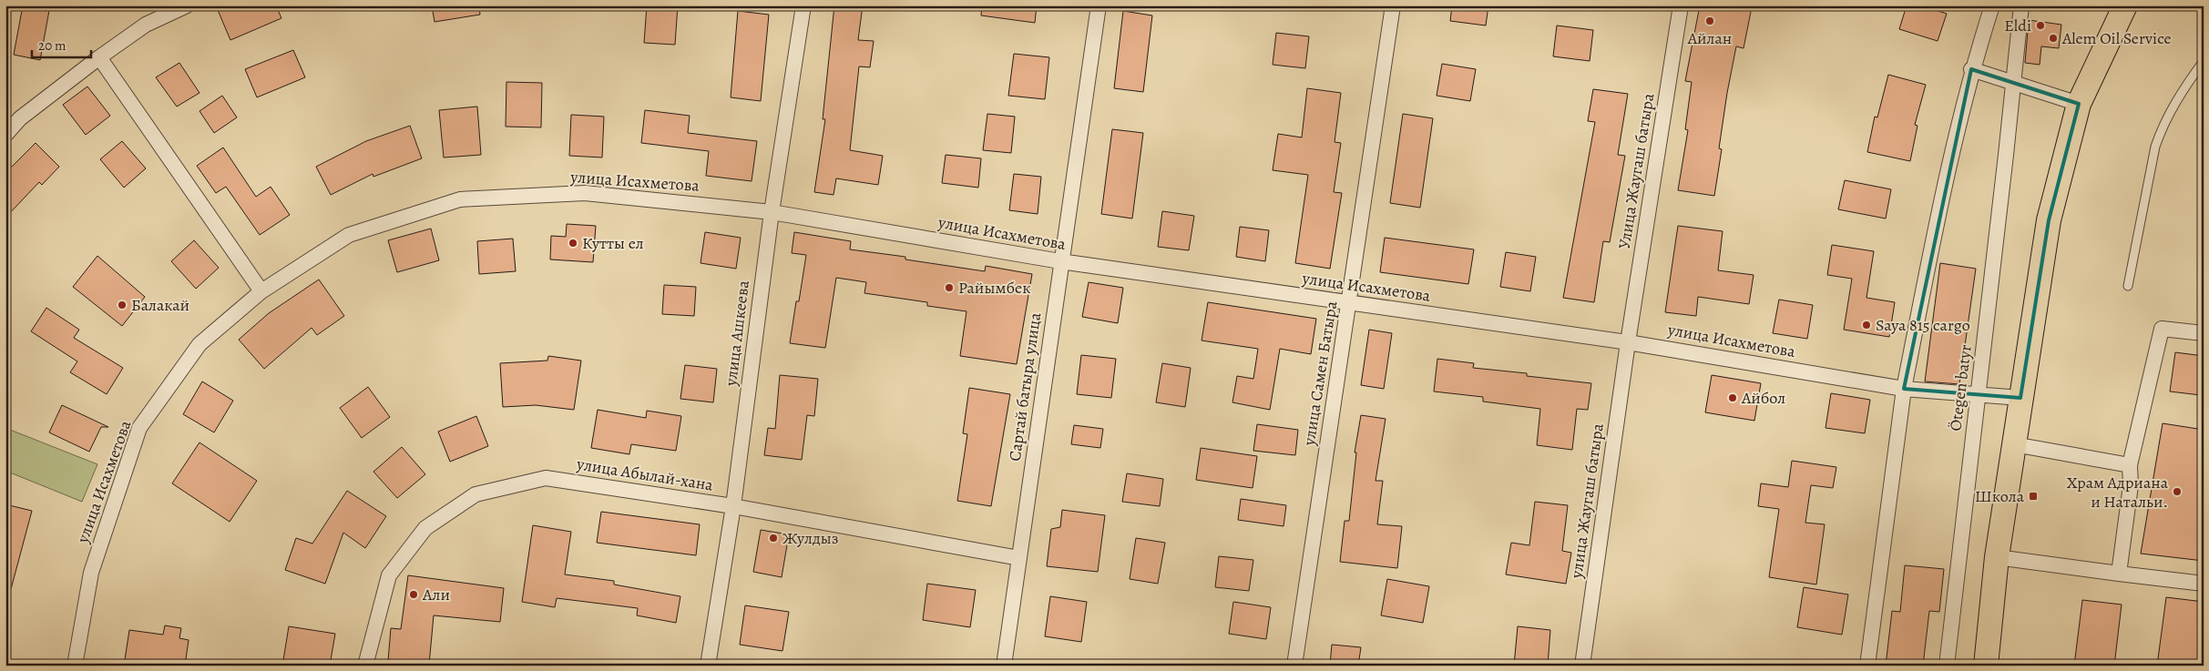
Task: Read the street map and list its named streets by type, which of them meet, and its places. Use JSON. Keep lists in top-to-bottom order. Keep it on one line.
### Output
{"streets":{"street":["Улица Жаугаш батыра","улица Исахметова","улица Ашкеева","улица Самен Батыра","Сартай батыра улица","Ötegen batyr","улица Абылай-хана","улица Жаугаш батыра"]},"crossings":[["Улица Жаугаш батыра","улица Исахметова"],["Улица Жаугаш батыра","улица Жаугаш батыра"],["улица Исахметова","улица Ашкеева"],["улица Исахметова","улица Самен Батыра"],["улица Исахметова","Сартай батыра улица"],["улица Исахметова","улица Жаугаш батыра"],["улица Ашкеева","улица Абылай-хана"],["Сартай батыра улица","улица Абылай-хана"]],"places":{"other":["Айлан","Eldi","Alem Oil Service","Кутты ел","Райымбек","Балакай","Saya 815 cargo","Айбол","Храм Адриана и Натальи.","Жулдыз","Али"],"transit":["Школа"]},"scale_bar":"20 m"}
